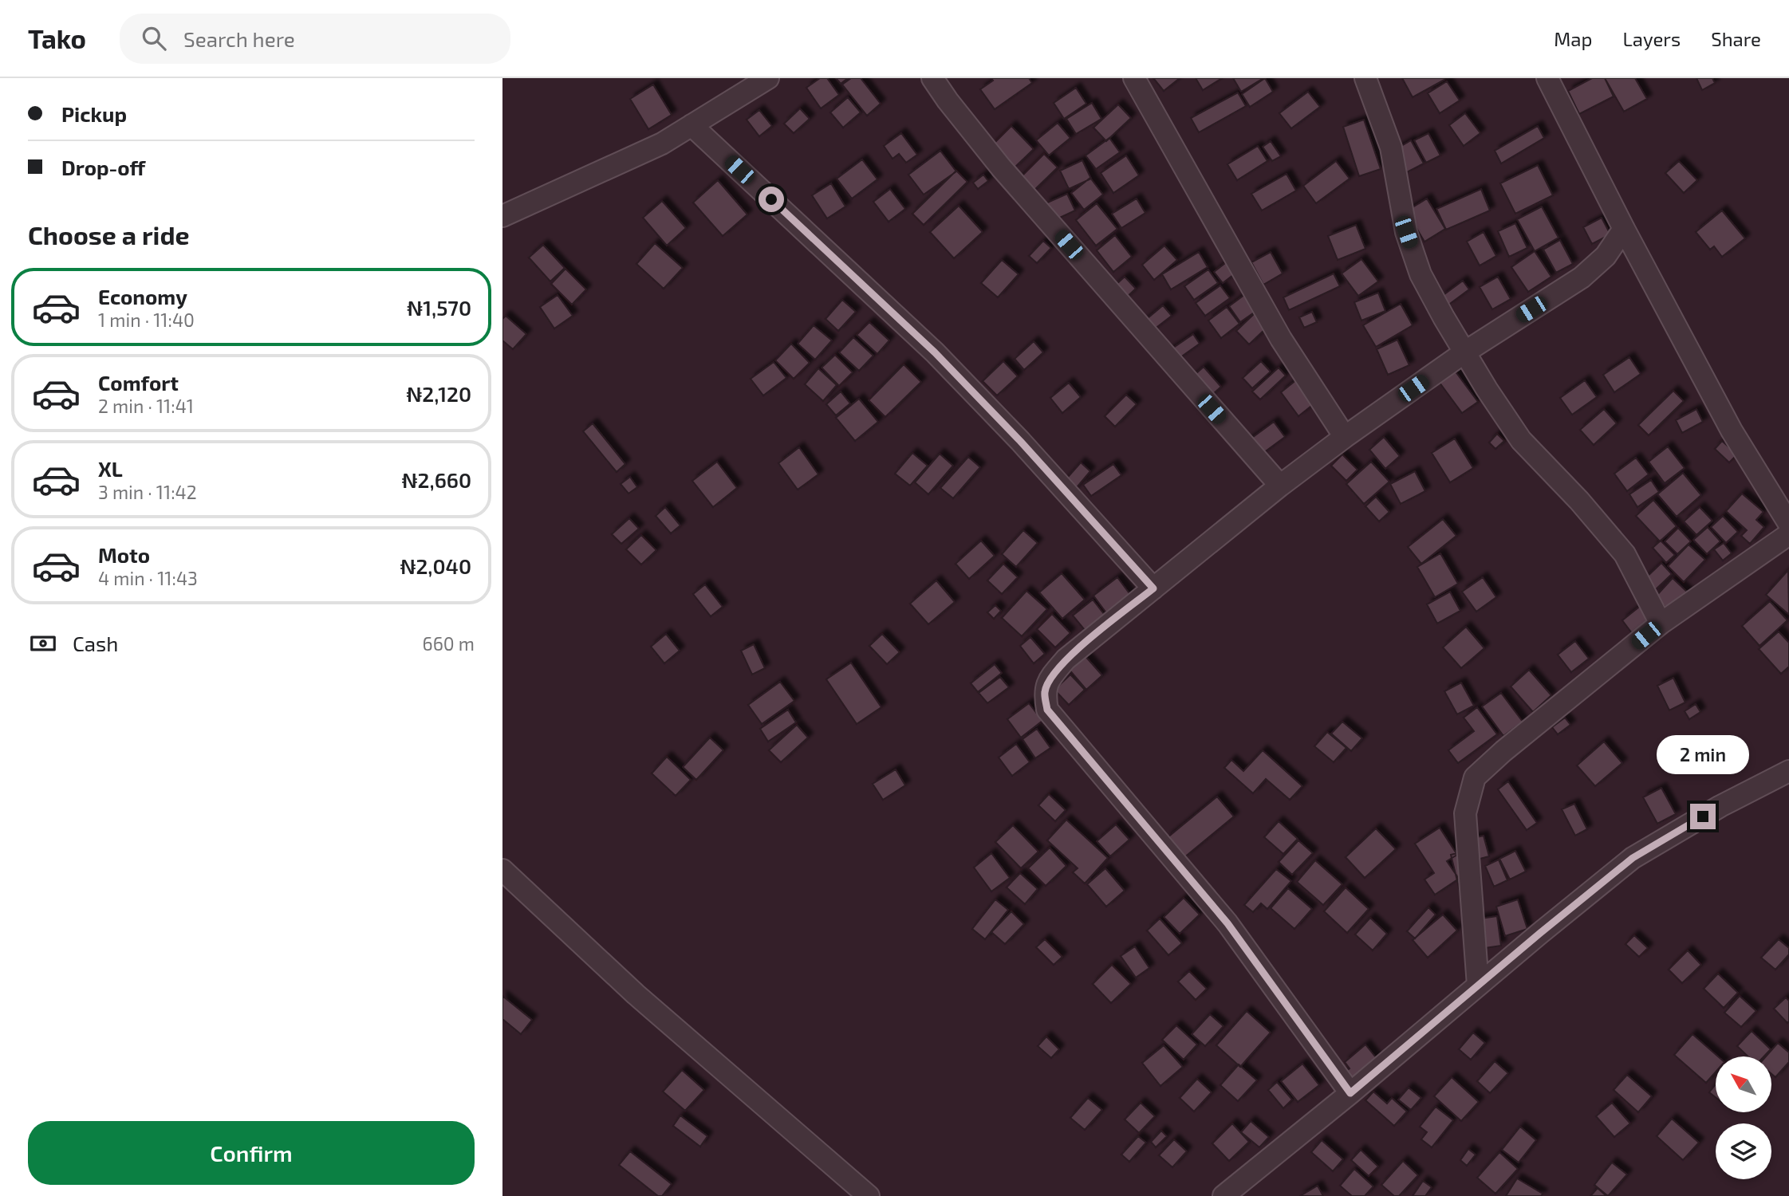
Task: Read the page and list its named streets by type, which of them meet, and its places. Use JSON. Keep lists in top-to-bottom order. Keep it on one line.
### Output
{"north":"top left","page":{"header":"Tako","search":"Search here","nav":["Map","Layers","Share"],"banner":["Pickup","Drop-off"],"heading":"Choose a ride","list":[{"name":"Economy","note":"1 min · 11:40","value":"₦1,570"},{"name":"Comfort","note":"2 min · 11:41","value":"₦2,120"},{"name":"XL","note":"3 min · 11:42","value":"₦2,660"},{"name":"Moto","note":"4 min · 11:43","value":"₦2,040"}],"pay":["Cash","660 m"],"bubble":"2 min","buttons":"Confirm"}}
